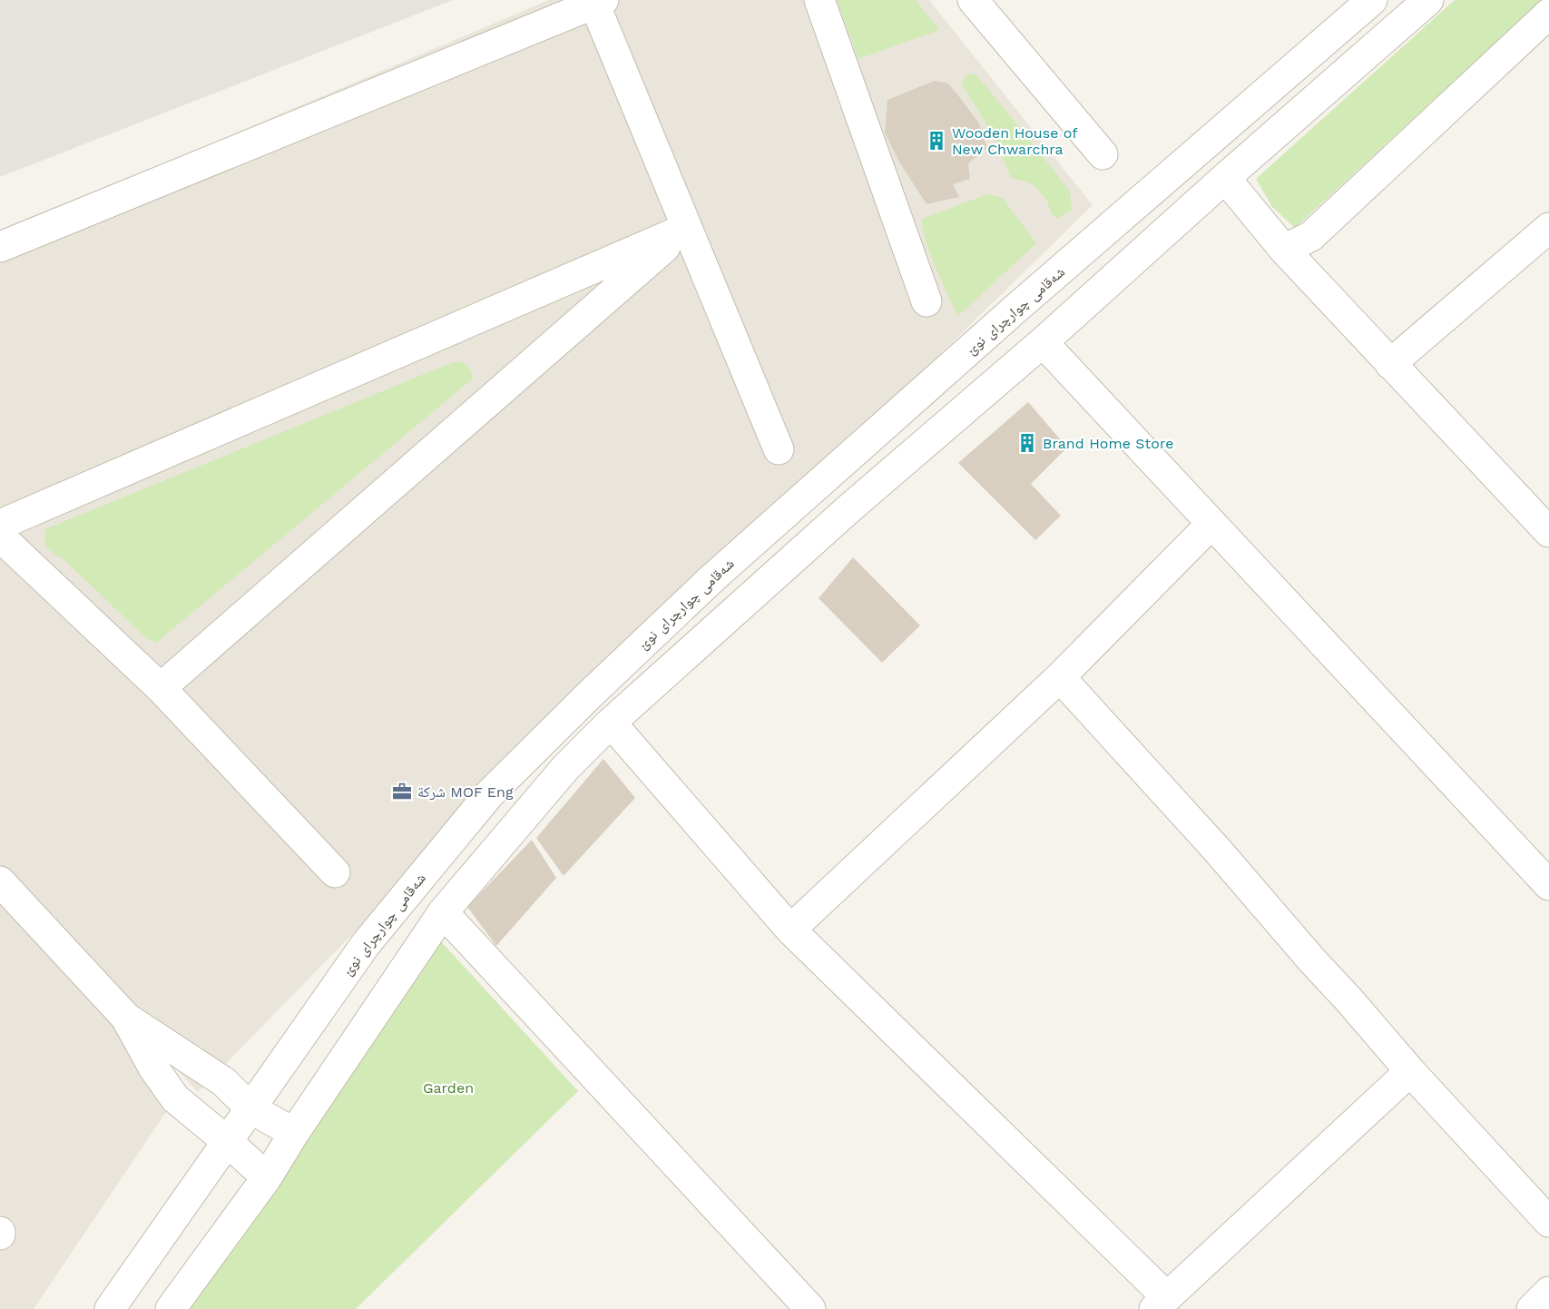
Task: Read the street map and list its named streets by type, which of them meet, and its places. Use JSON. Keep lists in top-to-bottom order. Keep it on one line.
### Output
{"streets":{"street":["شەقامی چوارچرای نوێ"]},"parks":["Garden"],"places":{"building":["Wooden House of New Chwarchra","Brand Home Store"],"office":["شركة MOF Eng"]}}
